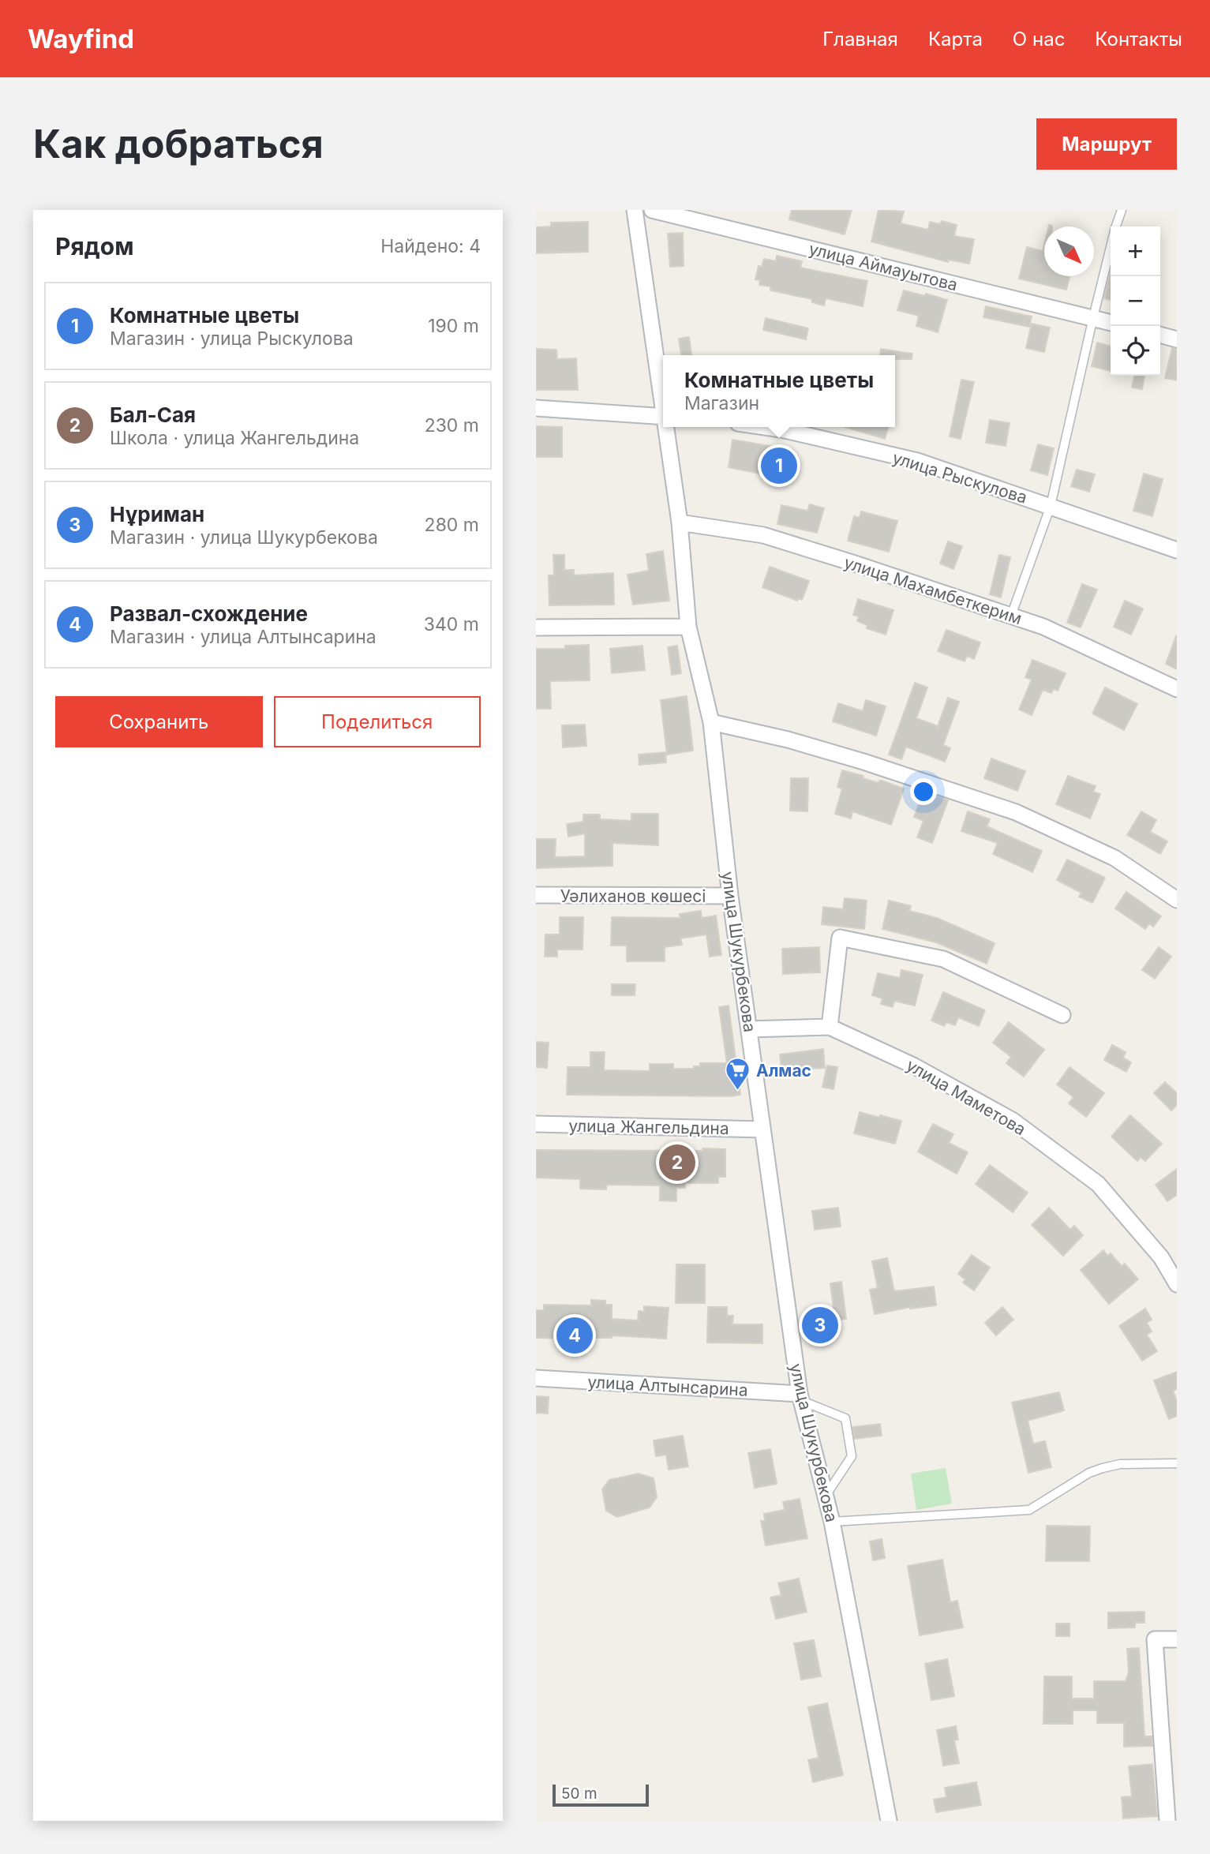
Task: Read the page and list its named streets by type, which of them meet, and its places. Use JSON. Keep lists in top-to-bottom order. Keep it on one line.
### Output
{"streets":{"street":["улица Аймауытова","улица Рыскулова","улица Махамбеткерим","Уәлиханов көшесі","улица Шукурбекова","улица Маметова","улица Жангельдина","улица Алтынсарина"]},"crossings":[["улица Махамбеткерим","улица Шукурбекова"],["Уәлиханов көшесі","улица Шукурбекова"],["улица Шукурбекова","улица Маметова"],["улица Шукурбекова","улица Жангельдина"],["улица Шукурбекова","улица Алтынсарина"]],"places":{"supermarket":["Алмас"]},"scale_bar":"50 m","north":"bottom right","page":{"header":"Wayfind","nav":["Главная","Карта","О нас","Контакты"],"buttons":["Маршрут",["Сохранить","Поделиться"]],"title":"Как добраться","heading":["Рядом","Найдено: 4"],"map_buttons":["+","−"],"list":[{"mark":"1","name":"Комнатные цветы","note":"Магазин · улица Рыскулова","value":"190 m"},{"mark":"2","name":"Бал-Сая","note":"Школа · улица Жангельдина","value":"230 m"},{"mark":"3","name":"Нұриман","note":"Магазин · улица Шукурбекова","value":"280 m"},{"mark":"4","name":"Развал-схождение","note":"Магазин · улица Алтынсарина","value":"340 m"}],"popup":["Комнатные цветы","Магазин"],"pins":["1","2","3","4"],"scale":"50 m"}}
